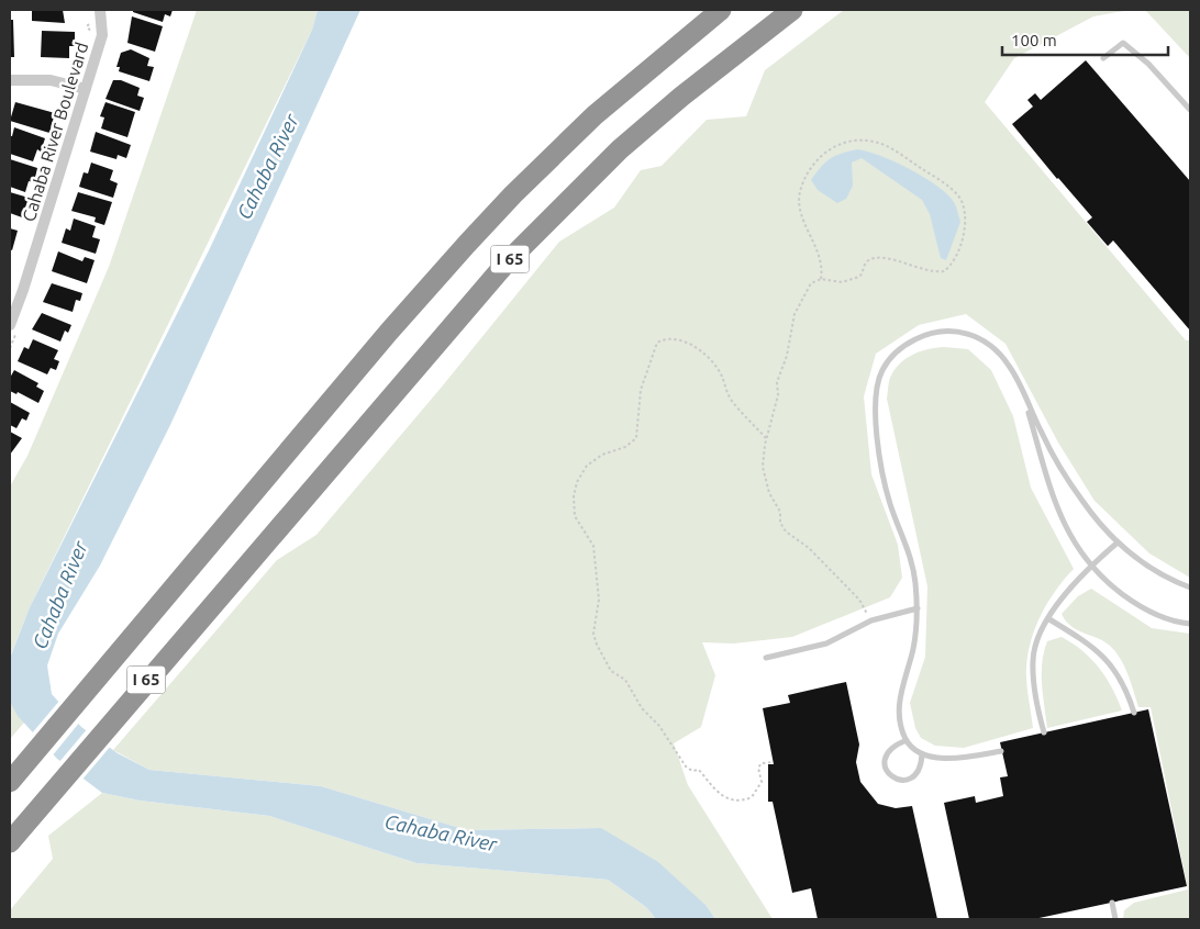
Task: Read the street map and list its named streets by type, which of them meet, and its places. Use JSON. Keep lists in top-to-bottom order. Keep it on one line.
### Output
{"streets":{"highway":["I 65"],"street":["Cahaba River Boulevard"]},"water":["Cahaba River"],"scale_bar":"100 m"}
